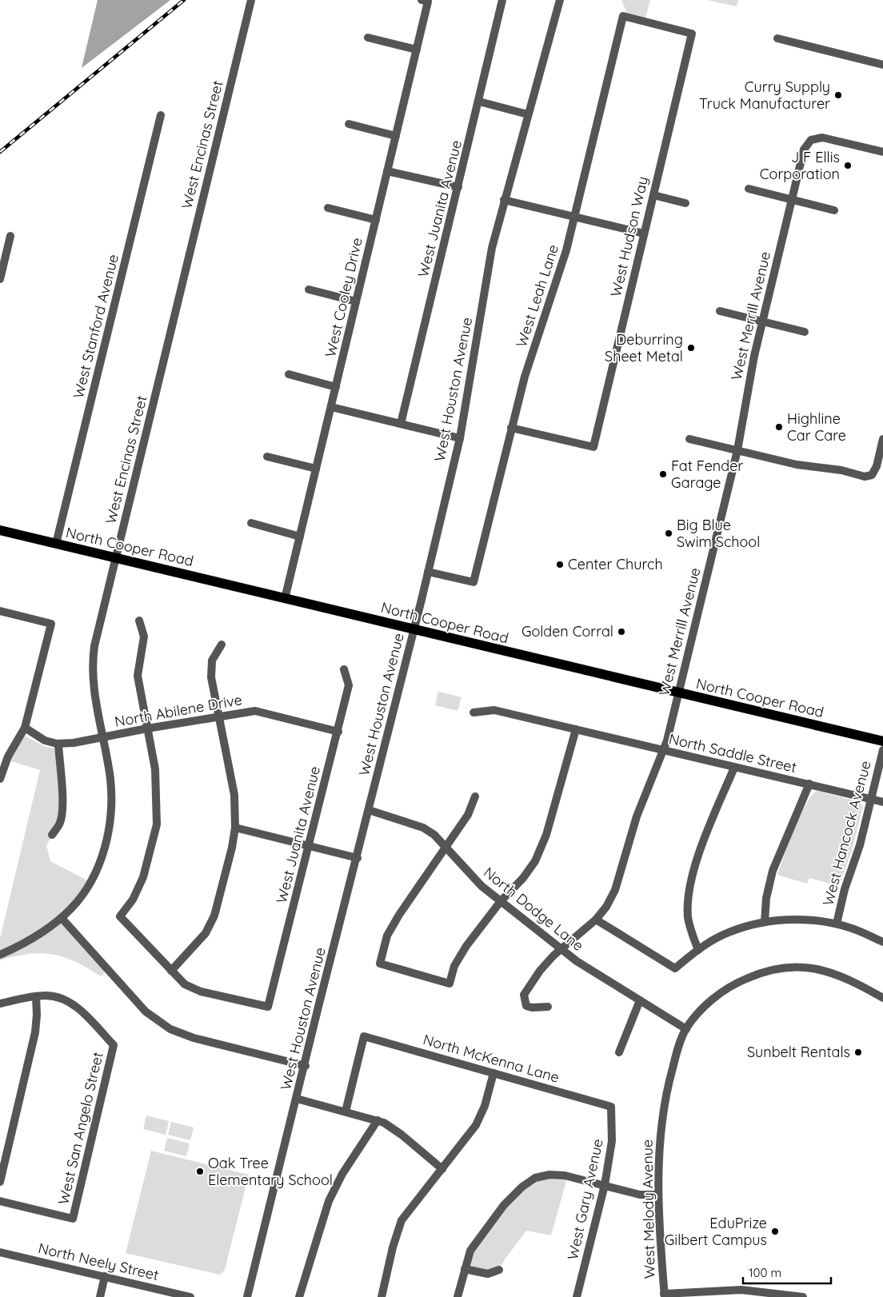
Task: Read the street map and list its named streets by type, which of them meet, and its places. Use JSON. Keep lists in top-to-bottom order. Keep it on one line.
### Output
{"streets":{"main road":["North Cooper Road"],"street":["West Encinas Street","West Juanita Avenue","West Hudson Way","West Leah Lane","West Cooley Drive","West Merrill Avenue","West Stanford Avenue","West Houston Avenue","North Abilene Drive","North Saddle Street","West Hancock Avenue","North Dodge Lane","North McKenna Lane","West San Angelo Street","West Gary Avenue","West Melody Avenue","North Neely Street"]},"crossings":[["West Encinas Street","North Cooper Road"],["West Encinas Street","North Abilene Drive"],["West Juanita Avenue","North Abilene Drive"],["West Hudson Way","West Leah Lane"],["West Leah Lane","West Houston Avenue"],["West Cooley Drive","North Cooper Road"],["West Merrill Avenue","North Cooper Road"],["West Merrill Avenue","North Saddle Street"],["West Merrill Avenue","North Dodge Lane"],["West Stanford Avenue","North Cooper Road"],["West Houston Avenue","North Cooper Road"],["West Houston Avenue","North Dodge Lane"],["North Saddle Street","West Hancock Avenue"],["North Dodge Lane","West Melody Avenue"],["North McKenna Lane","West Gary Avenue"]],"places":["Curry Supply Truck Manufacturer","J F Ellis Corporation","Deburring Sheet Metal","Highline Car Care","Fat Fender Garage","Big Blue Swim School","Center Church","Golden Corral","Sunbelt Rentals","Oak Tree Elementary School","EduPrize Gilbert Campus"],"scale_bar":"100 m"}
